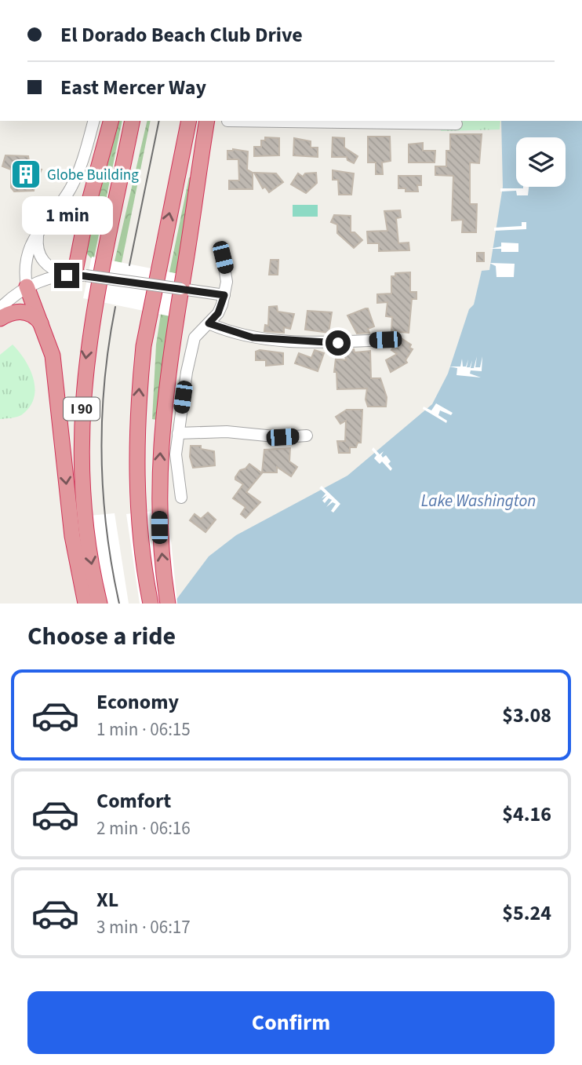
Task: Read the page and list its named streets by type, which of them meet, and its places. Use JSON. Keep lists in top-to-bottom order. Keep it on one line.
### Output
{"streets":{"highway":["I 90"]},"water":["Lake Washington"],"places":{"building":["Globe Building"]},"page":{"banner":["El Dorado Beach Club Drive","East Mercer Way"],"bubble":"1 min","heading":"Choose a ride","list":[{"name":"Economy","note":"1 min · 06:15","value":"$3.08"},{"name":"Comfort","note":"2 min · 06:16","value":"$4.16"},{"name":"XL","note":"3 min · 06:17","value":"$5.24"}],"buttons":"Confirm"}}
